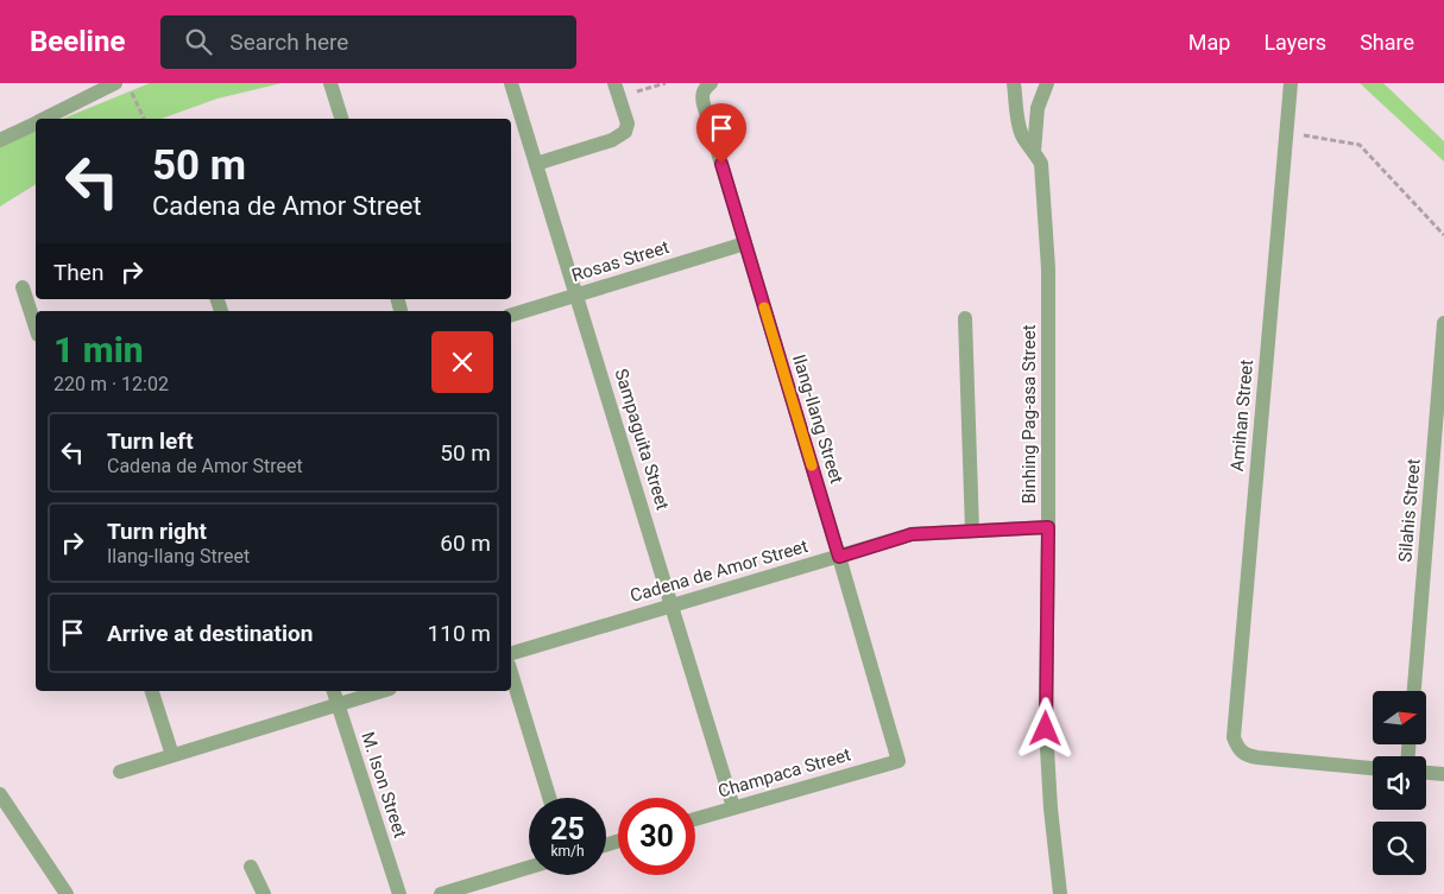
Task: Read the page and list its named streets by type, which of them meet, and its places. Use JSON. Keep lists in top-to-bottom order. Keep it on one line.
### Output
{"streets":{"street":["Rosas Street","Binhing Pag-asa Street","Amihan Street","Ilang-Ilang Street","Sampaguita Street","Silahis Street","Cadena de Amor Street","Champaca Street","M. Ison Street"]},"crossings":[["Rosas Street","Ilang-Ilang Street"],["Rosas Street","Sampaguita Street"],["Binhing Pag-asa Street","Cadena de Amor Street"],["Ilang-Ilang Street","Cadena de Amor Street"],["Ilang-Ilang Street","Champaca Street"],["Sampaguita Street","Cadena de Amor Street"],["Sampaguita Street","Champaca Street"]],"north":"right","page":{"header":"Beeline","search":"Search here","nav":["Map","Layers","Share"],"turn":["50 m","Cadena de Amor Street"],"then":"Then","heading":["1 min","220 m · 12:02"],"list":[{"name":"Turn left","note":"Cadena de Amor Street","value":"50 m"},{"name":"Turn right","note":"Ilang-Ilang Street","value":"60 m"},{"name":"Arrive at destination","value":"110 m"}],"speed":"25 km/h","limit":"30"}}
